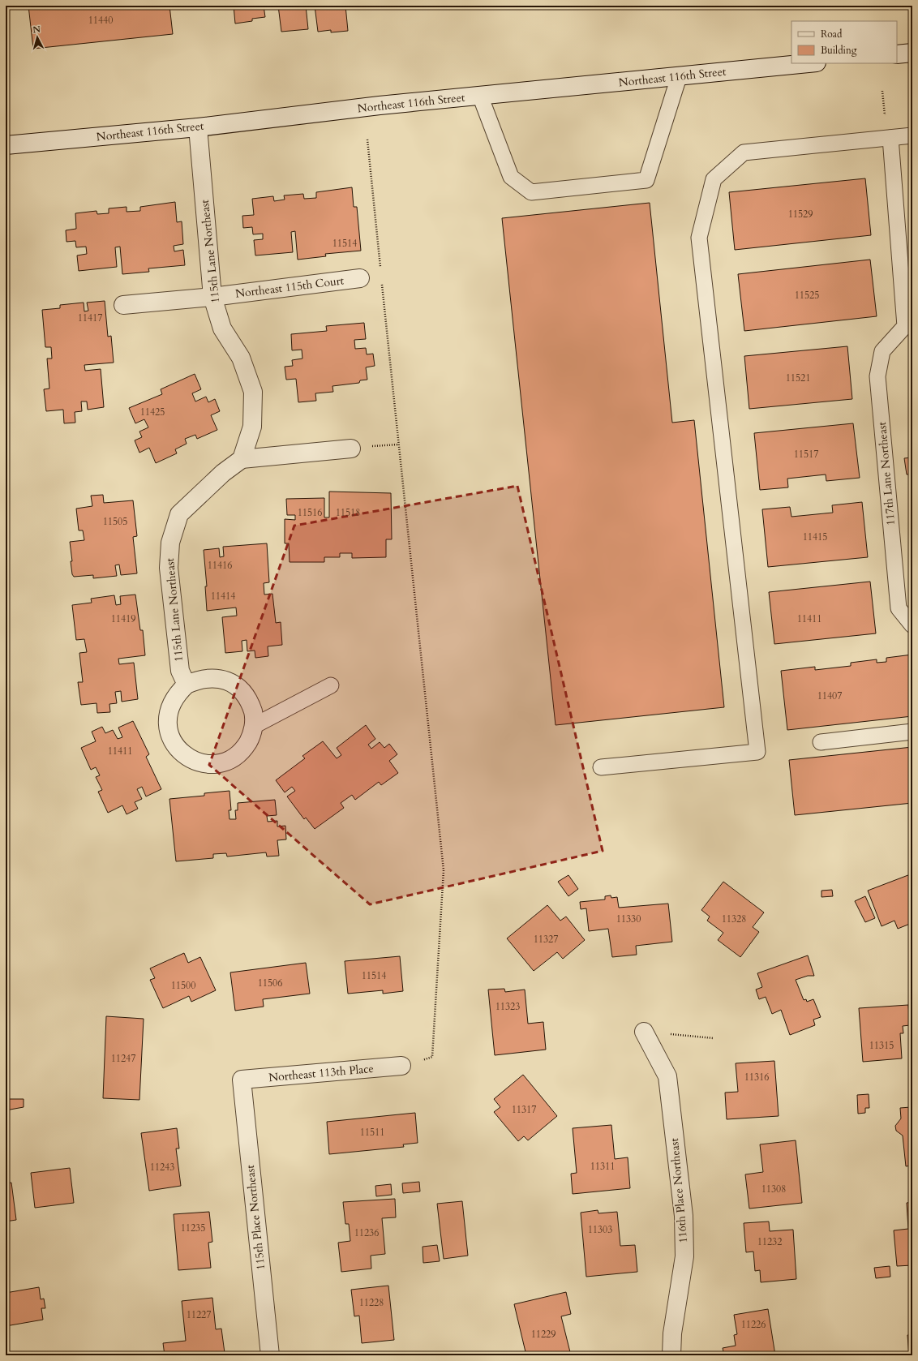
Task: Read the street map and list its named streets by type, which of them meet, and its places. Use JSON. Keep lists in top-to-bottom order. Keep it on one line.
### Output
{"streets":{"street":["Northeast 116th Street","115th Lane Northeast","Northeast 115th Court","Northeast 113th Place","116th Place Northeast","115th Place Northeast"],"lane":["117th Lane Northeast"]},"crossings":[["Northeast 116th Street","115th Lane Northeast"],["115th Lane Northeast","Northeast 115th Court"],["Northeast 113th Place","115th Place Northeast"]],"house_numbers":["11440","11529","11514","11525","11417","11521","11425","11517","11516","11518","11505","11415","11416","11414","11419","11411","11407","11411","11330","11328","11327","11514","11506","11500","11323","11315","11247","11316","11317","11511","11311","11243","11308","11235","11303","11236","11232","11228","11227","11226","11229"],"legend":["Road","Building"],"north":"top"}
